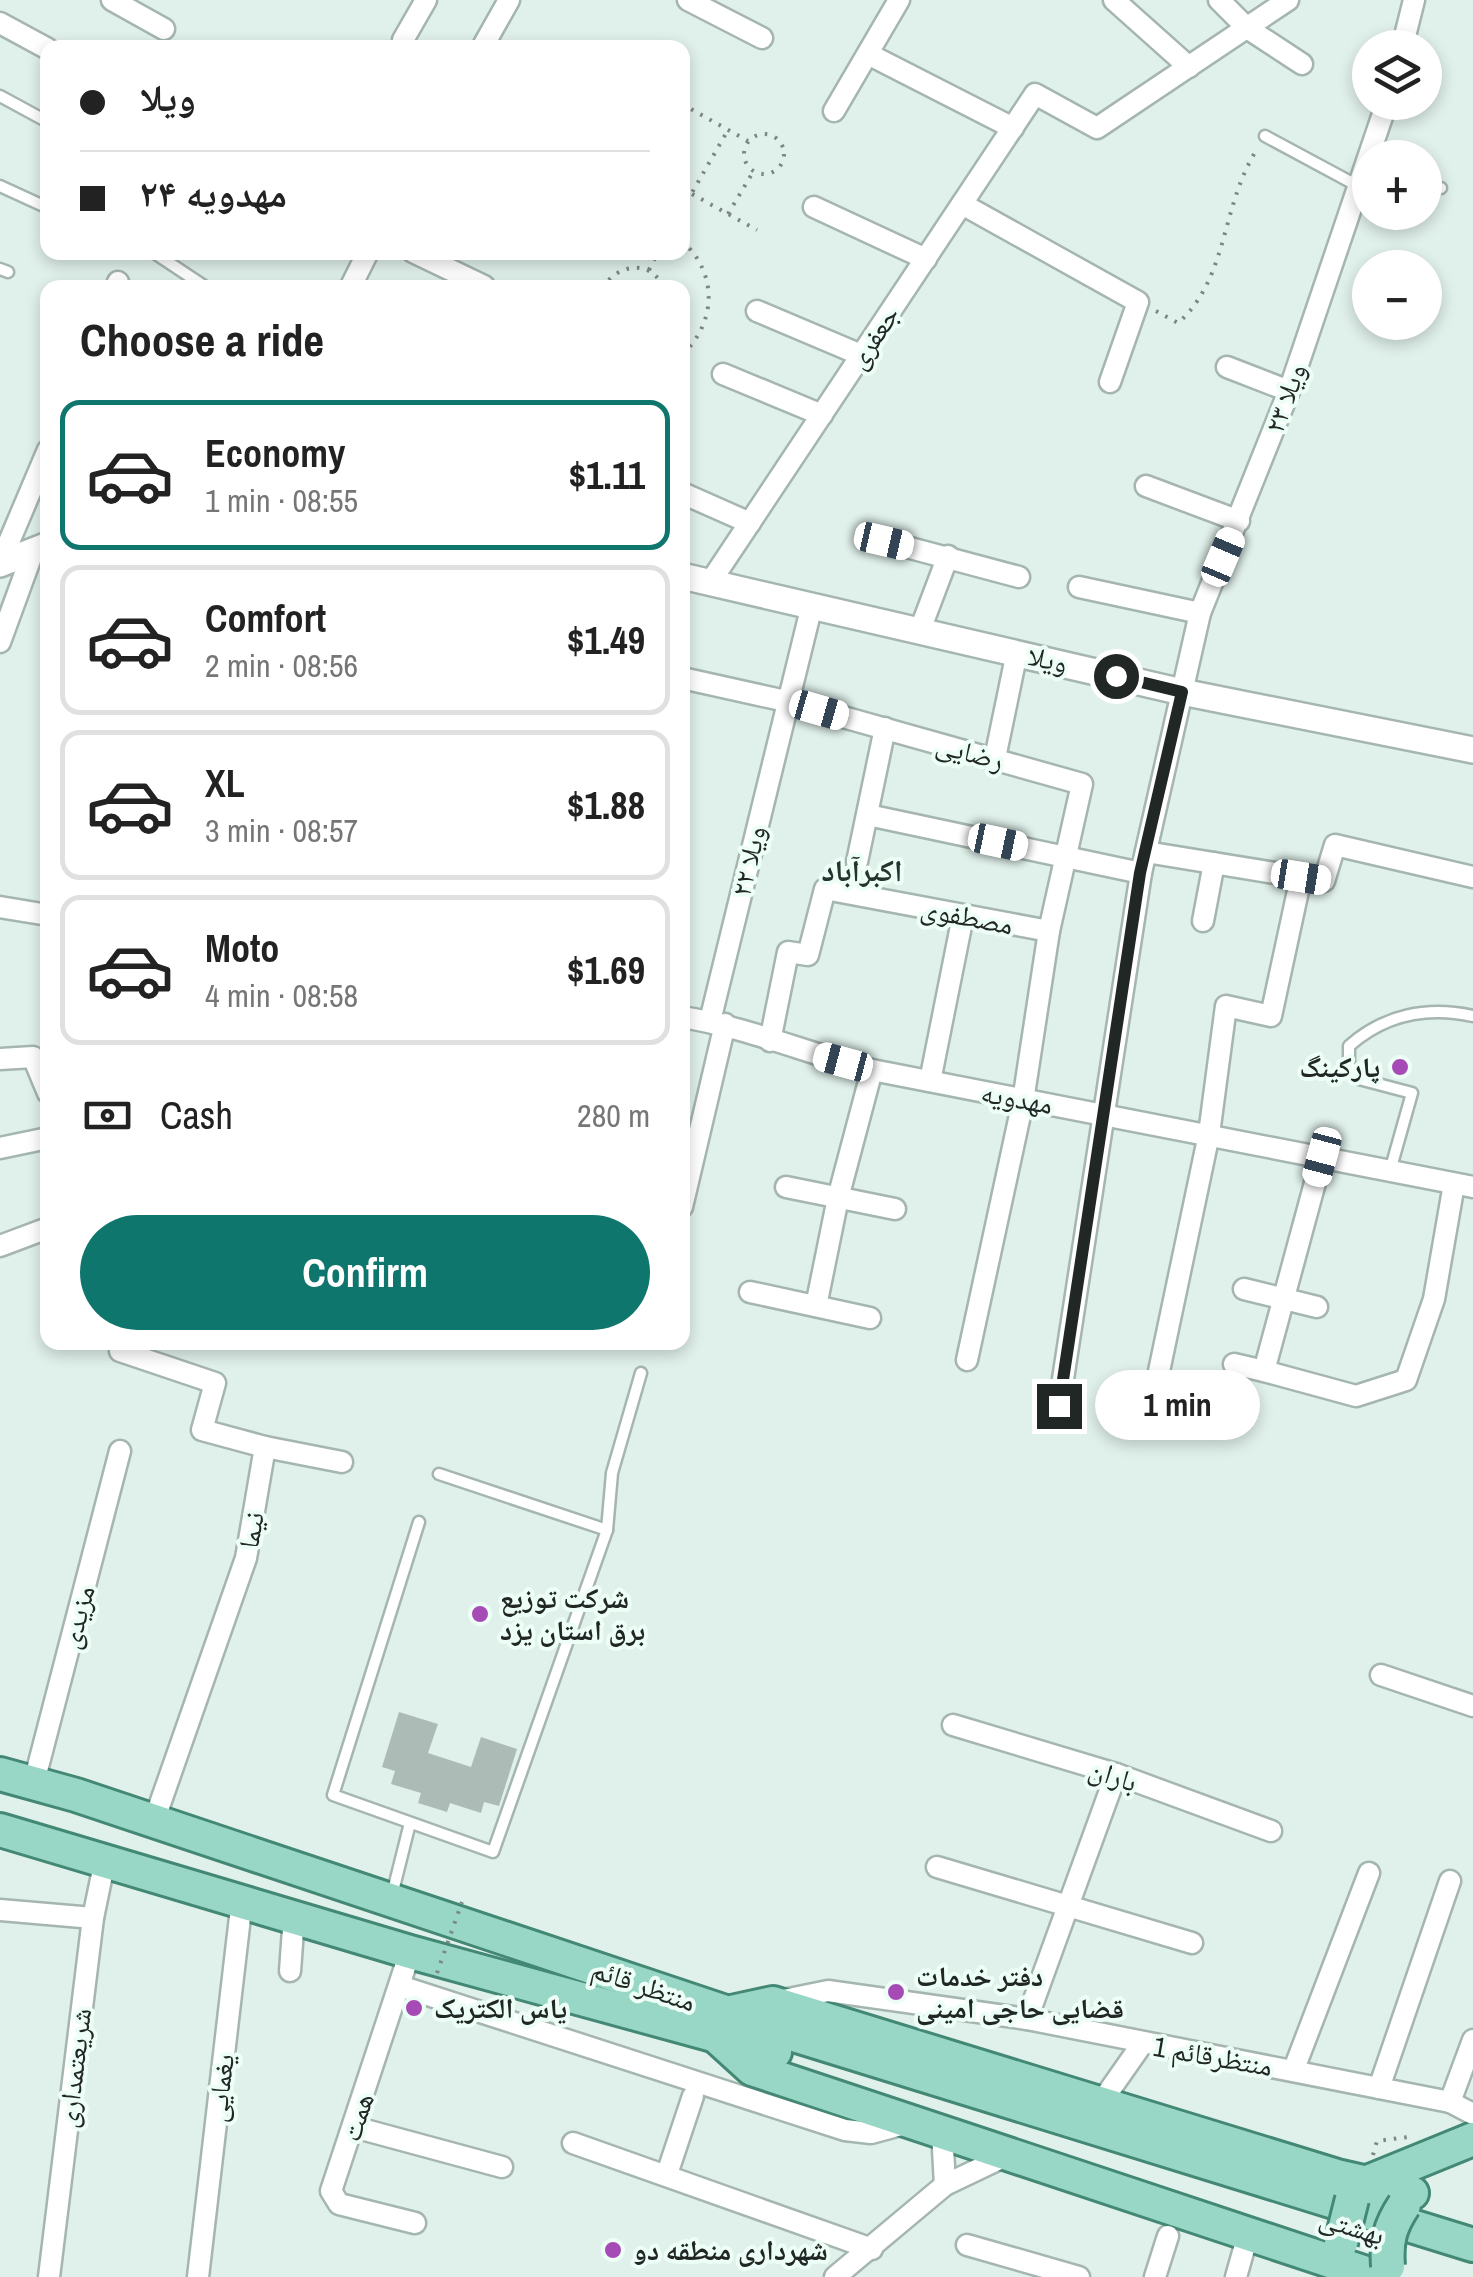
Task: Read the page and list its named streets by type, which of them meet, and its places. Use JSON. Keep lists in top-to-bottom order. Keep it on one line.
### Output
{"streets":{"main road":["منتظر قائم","بهشتی"],"street":["جعفری","ویلا ۲۳","ویلا","رضایی","ویلا ۲۲","مصطفوی","مهدویه","نیما","مزیدی","باران","منتظرقائم 1","شریعتمداری","یغمایی","همت"]},"crossings":[["جعفری","ویلا"],["ویلا ۲۳","ویلا"],["ویلا ۲۳","مهدویه"],["ویلا","ویلا ۲۲"],["رضایی","ویلا ۲۲"],["رضایی","مصطفوی"],["ویلا ۲۲","مهدویه"],["مصطفوی","مهدویه"],["نیما","منتظر قائم"],["مزیدی","منتظر قائم"],["منتظر قائم","شریعتمداری"],["منتظر قائم","یغمایی"],["منتظر قائم","همت"],["منتظر قائم","بهشتی"]],"districts":["اکبرآباد"],"places":["پارکینگ","شرکت توزیع برق استان یزد","دفتر خدمات قضایی حاجی امینی","یاس الکتریک","شهرداری منطقه دو"],"page":{"map_buttons":["+","−"],"banner":["ویلا","مهدویه ۲۴"],"heading":"Choose a ride","list":[{"name":"Economy","note":"1 min · 08:55","value":"$1.11"},{"name":"Comfort","note":"2 min · 08:56","value":"$1.49"},{"name":"XL","note":"3 min · 08:57","value":"$1.88"},{"name":"Moto","note":"4 min · 08:58","value":"$1.69"}],"pay":["Cash","280 m"],"buttons":"Confirm","bubble":"1 min"}}
